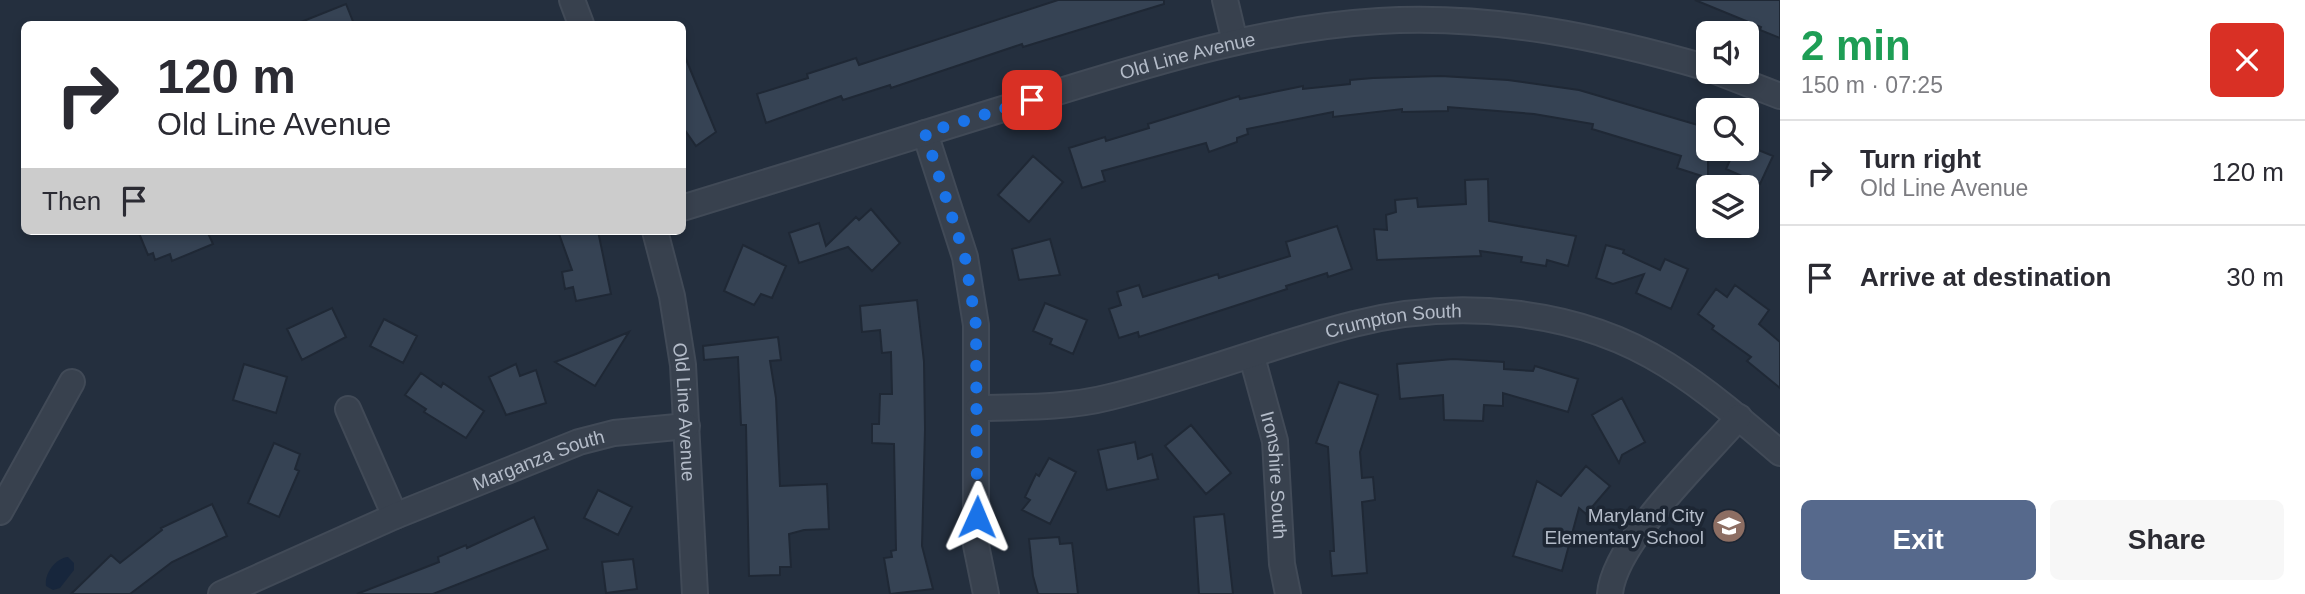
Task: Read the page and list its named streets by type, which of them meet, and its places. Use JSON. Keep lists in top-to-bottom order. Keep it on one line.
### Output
{"streets":{"street":["Old Line Avenue","Crumpton South","Marganza South","Ironshire South"]},"crossings":[["Old Line Avenue","Marganza South"],["Crumpton South","Ironshire South"]],"places":{"school or university":["Maryland City Elementary School"]},"page":{"heading":["2 min","150 m · 07:25"],"turn":["120 m","Old Line Avenue"],"list":[{"name":"Turn right","note":"Old Line Avenue","value":"120 m"},{"name":"Arrive at destination","value":"30 m"}],"then":"Then","buttons":["Exit","Share"]}}
